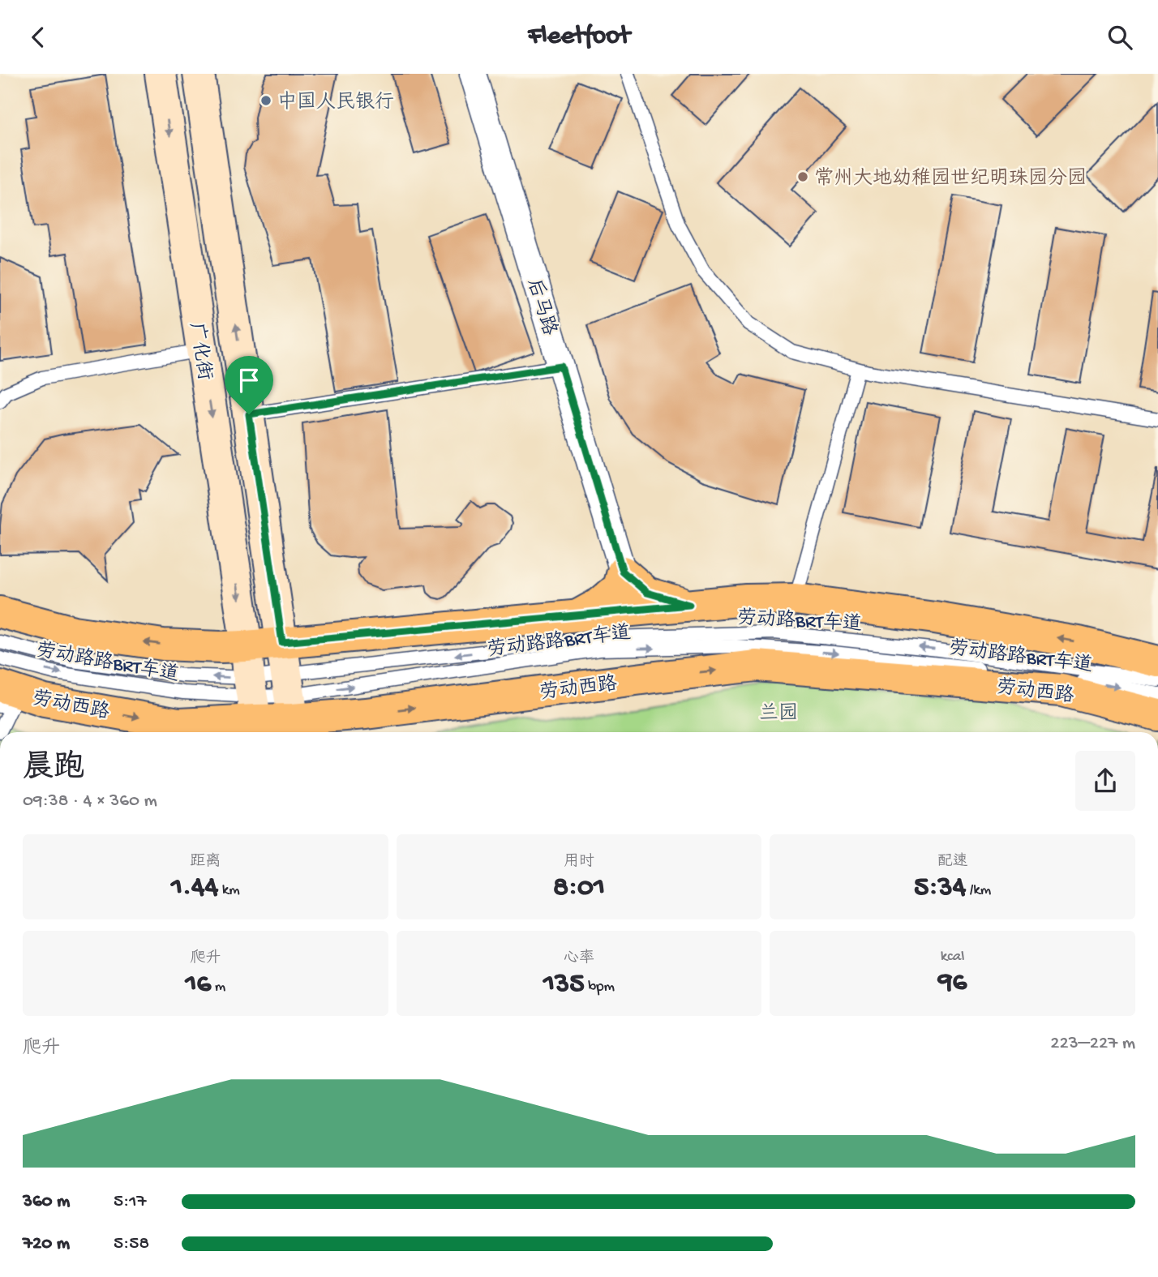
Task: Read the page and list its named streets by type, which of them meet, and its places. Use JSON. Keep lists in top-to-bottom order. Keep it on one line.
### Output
{"streets":{"main road":["广化街","劳动西路"],"street":["后马路"],"lane":["劳动路BRT车道","劳动路路BRT车道"]},"crossings":[["广化街","劳动路BRT车道"],["广化街","劳动路路BRT车道"],["广化街","劳动西路"],["劳动路BRT车道","劳动路路BRT车道"],["劳动路BRT车道","劳动西路"],["劳动路路BRT车道","劳动西路"]],"one_way":["劳动路BRT车道","劳动路路BRT车道"],"parks":["兰园"],"places":["中国人民银行","常州大地幼稚园世纪明珠园分园"],"page":{"header":"Fleetfoot","heading":["晨跑","09:38 · 4 × 360 m"],"stats":[["距离","1.44 km"],["用时","8:01"],["配速","5:34 /km"],["爬升","16 m"],["心率","135 bpm"],["kcal","96"]],"chart":["爬升","223–227 m"],"list":[{"name":"360 m","note":"5:17"},{"name":"720 m","note":"5:58"}]}}
